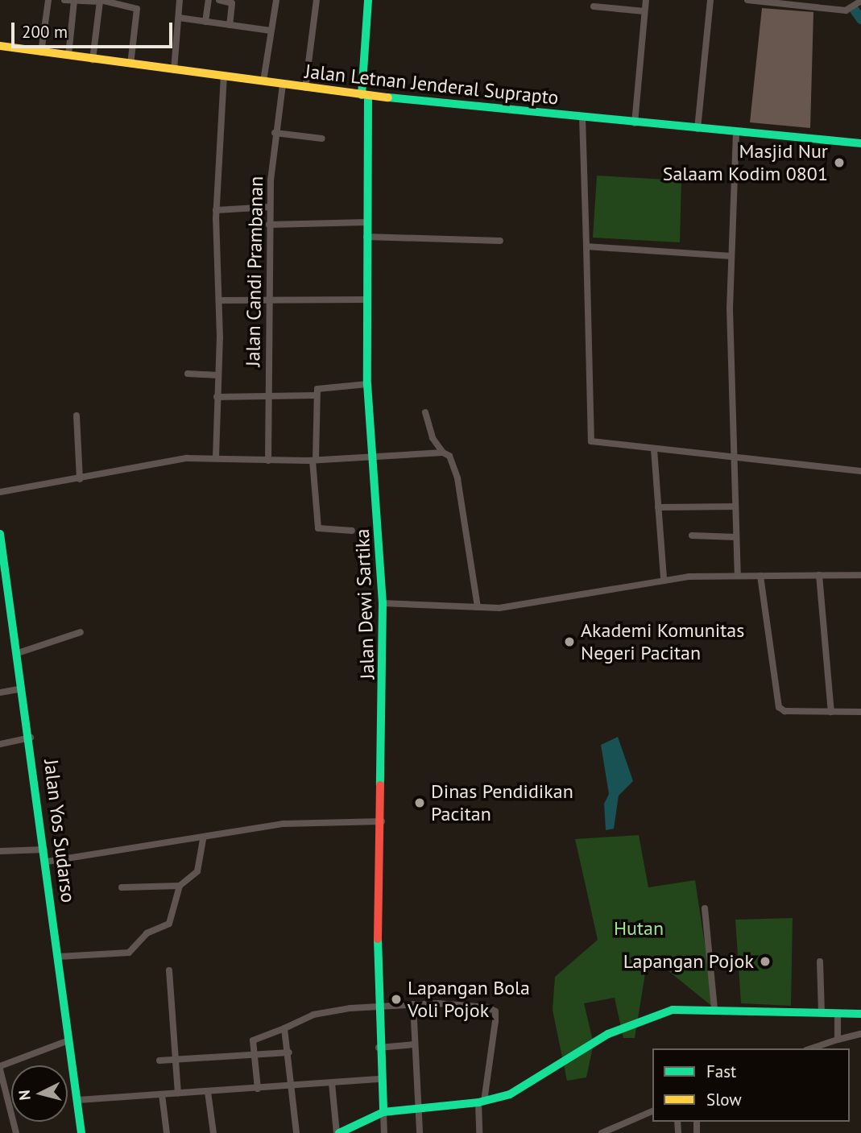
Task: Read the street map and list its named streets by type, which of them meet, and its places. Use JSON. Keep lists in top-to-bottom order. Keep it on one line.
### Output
{"streets":{"street":["Jalan Letnan Jenderal Suprapto","Jalan Candi Prambanan","Jalan Dewi Sartika","Jalan Yos Sudarso"]},"crossings":[["Jalan Letnan Jenderal Suprapto","Jalan Candi Prambanan"],["Jalan Letnan Jenderal Suprapto","Jalan Dewi Sartika"]],"parks":["Hutan"],"places":["Masjid Nur Salaam Kodim 0801","Akademi Komunitas Negeri Pacitan","Dinas Pendidikan Pacitan","Lapangan Pojok","Lapangan Bola Voli Pojok"],"legend":["Fast","Slow"],"scale_bar":"200 m","north":"left"}
